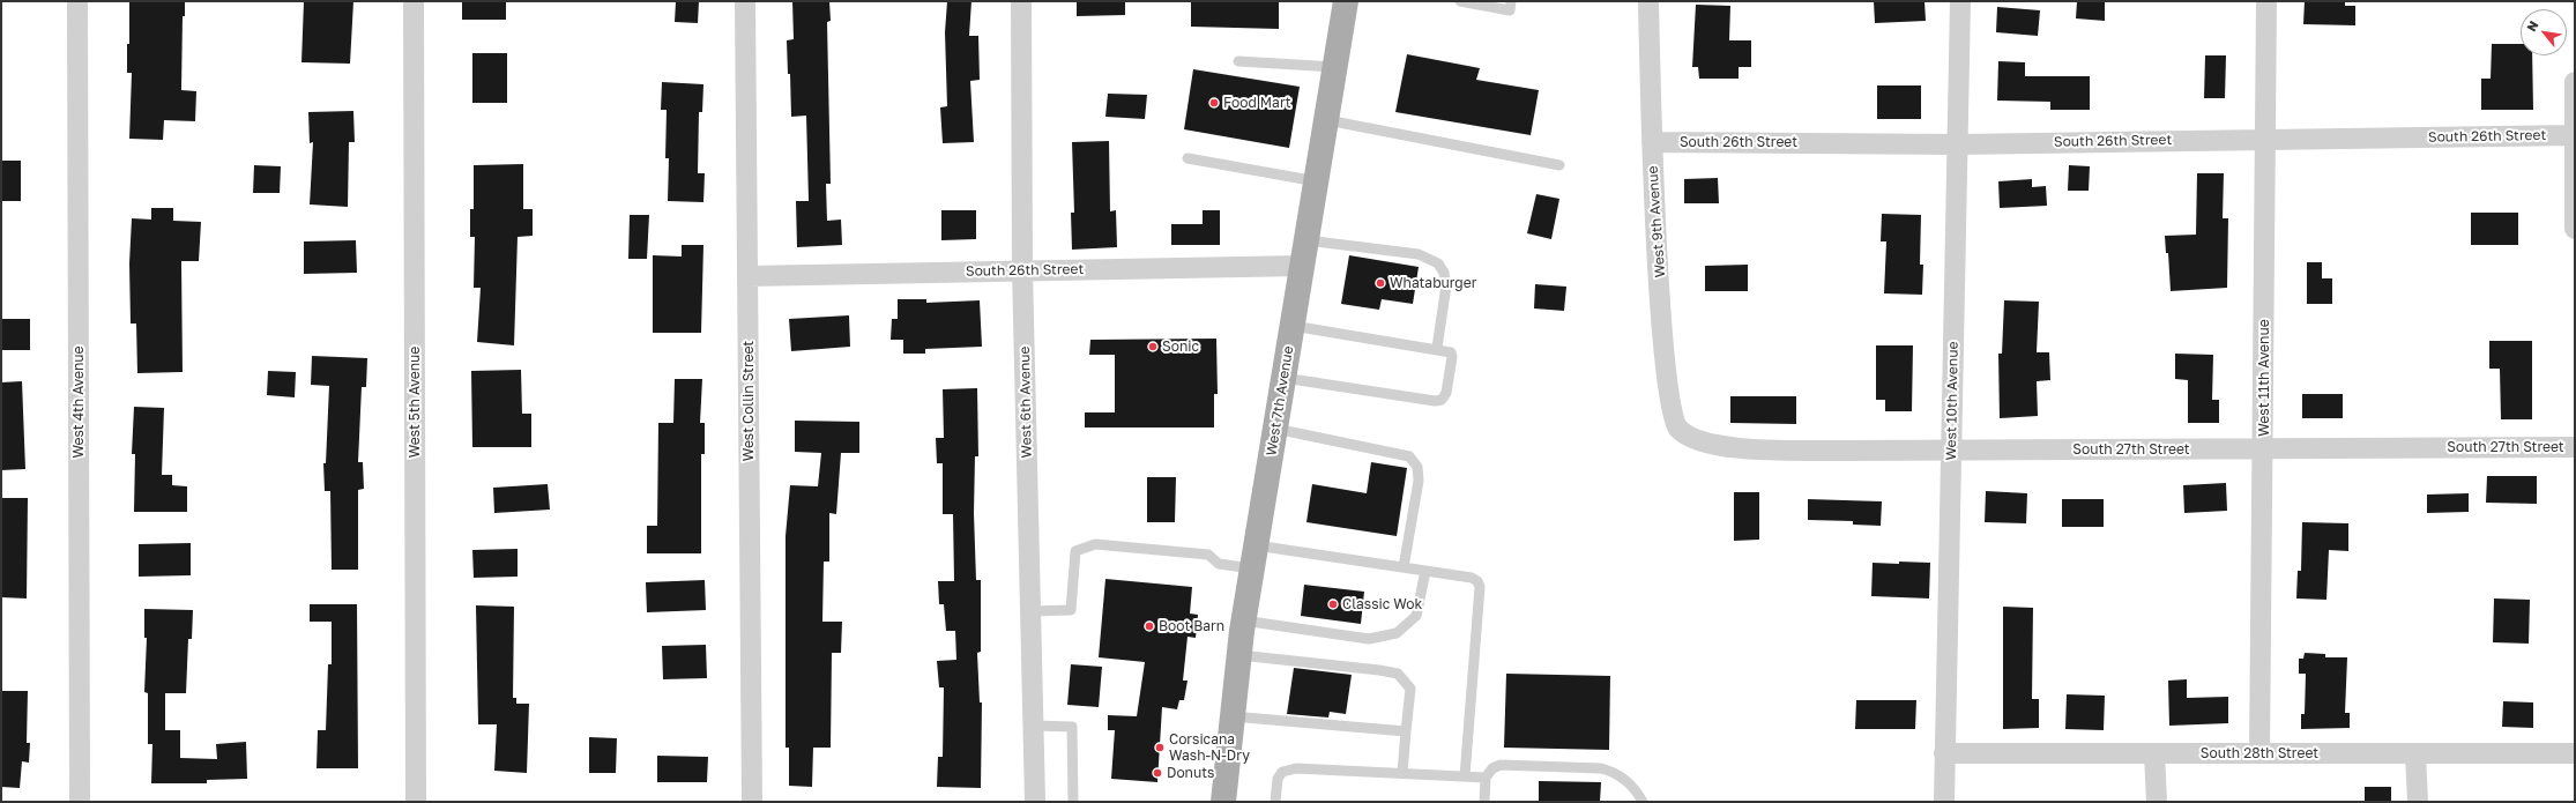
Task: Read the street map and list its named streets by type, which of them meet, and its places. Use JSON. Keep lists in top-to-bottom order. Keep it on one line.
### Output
{"streets":{"main road":["West 7th Avenue"],"street":["South 26th Street","West 9th Avenue","West 11th Avenue","West Collin Street","West 10th Avenue","West 4th Avenue","West 5th Avenue","West 6th Avenue","South 27th Street","South 28th Street"]},"crossings":[["South 26th Street","West 9th Avenue"],["South 26th Street","West 11th Avenue"],["South 26th Street","West Collin Street"],["South 26th Street","West 7th Avenue"],["South 26th Street","West 10th Avenue"],["South 26th Street","West 6th Avenue"],["West 9th Avenue","South 27th Street"],["West 11th Avenue","South 27th Street"],["West 11th Avenue","South 28th Street"],["West 10th Avenue","South 27th Street"],["West 10th Avenue","South 28th Street"]],"places":["Food Mart","Whataburger","Sonic","Classic Wok","Boot Barn","Corsicana Wash-N-Dry","Donuts"],"north":"top left"}
